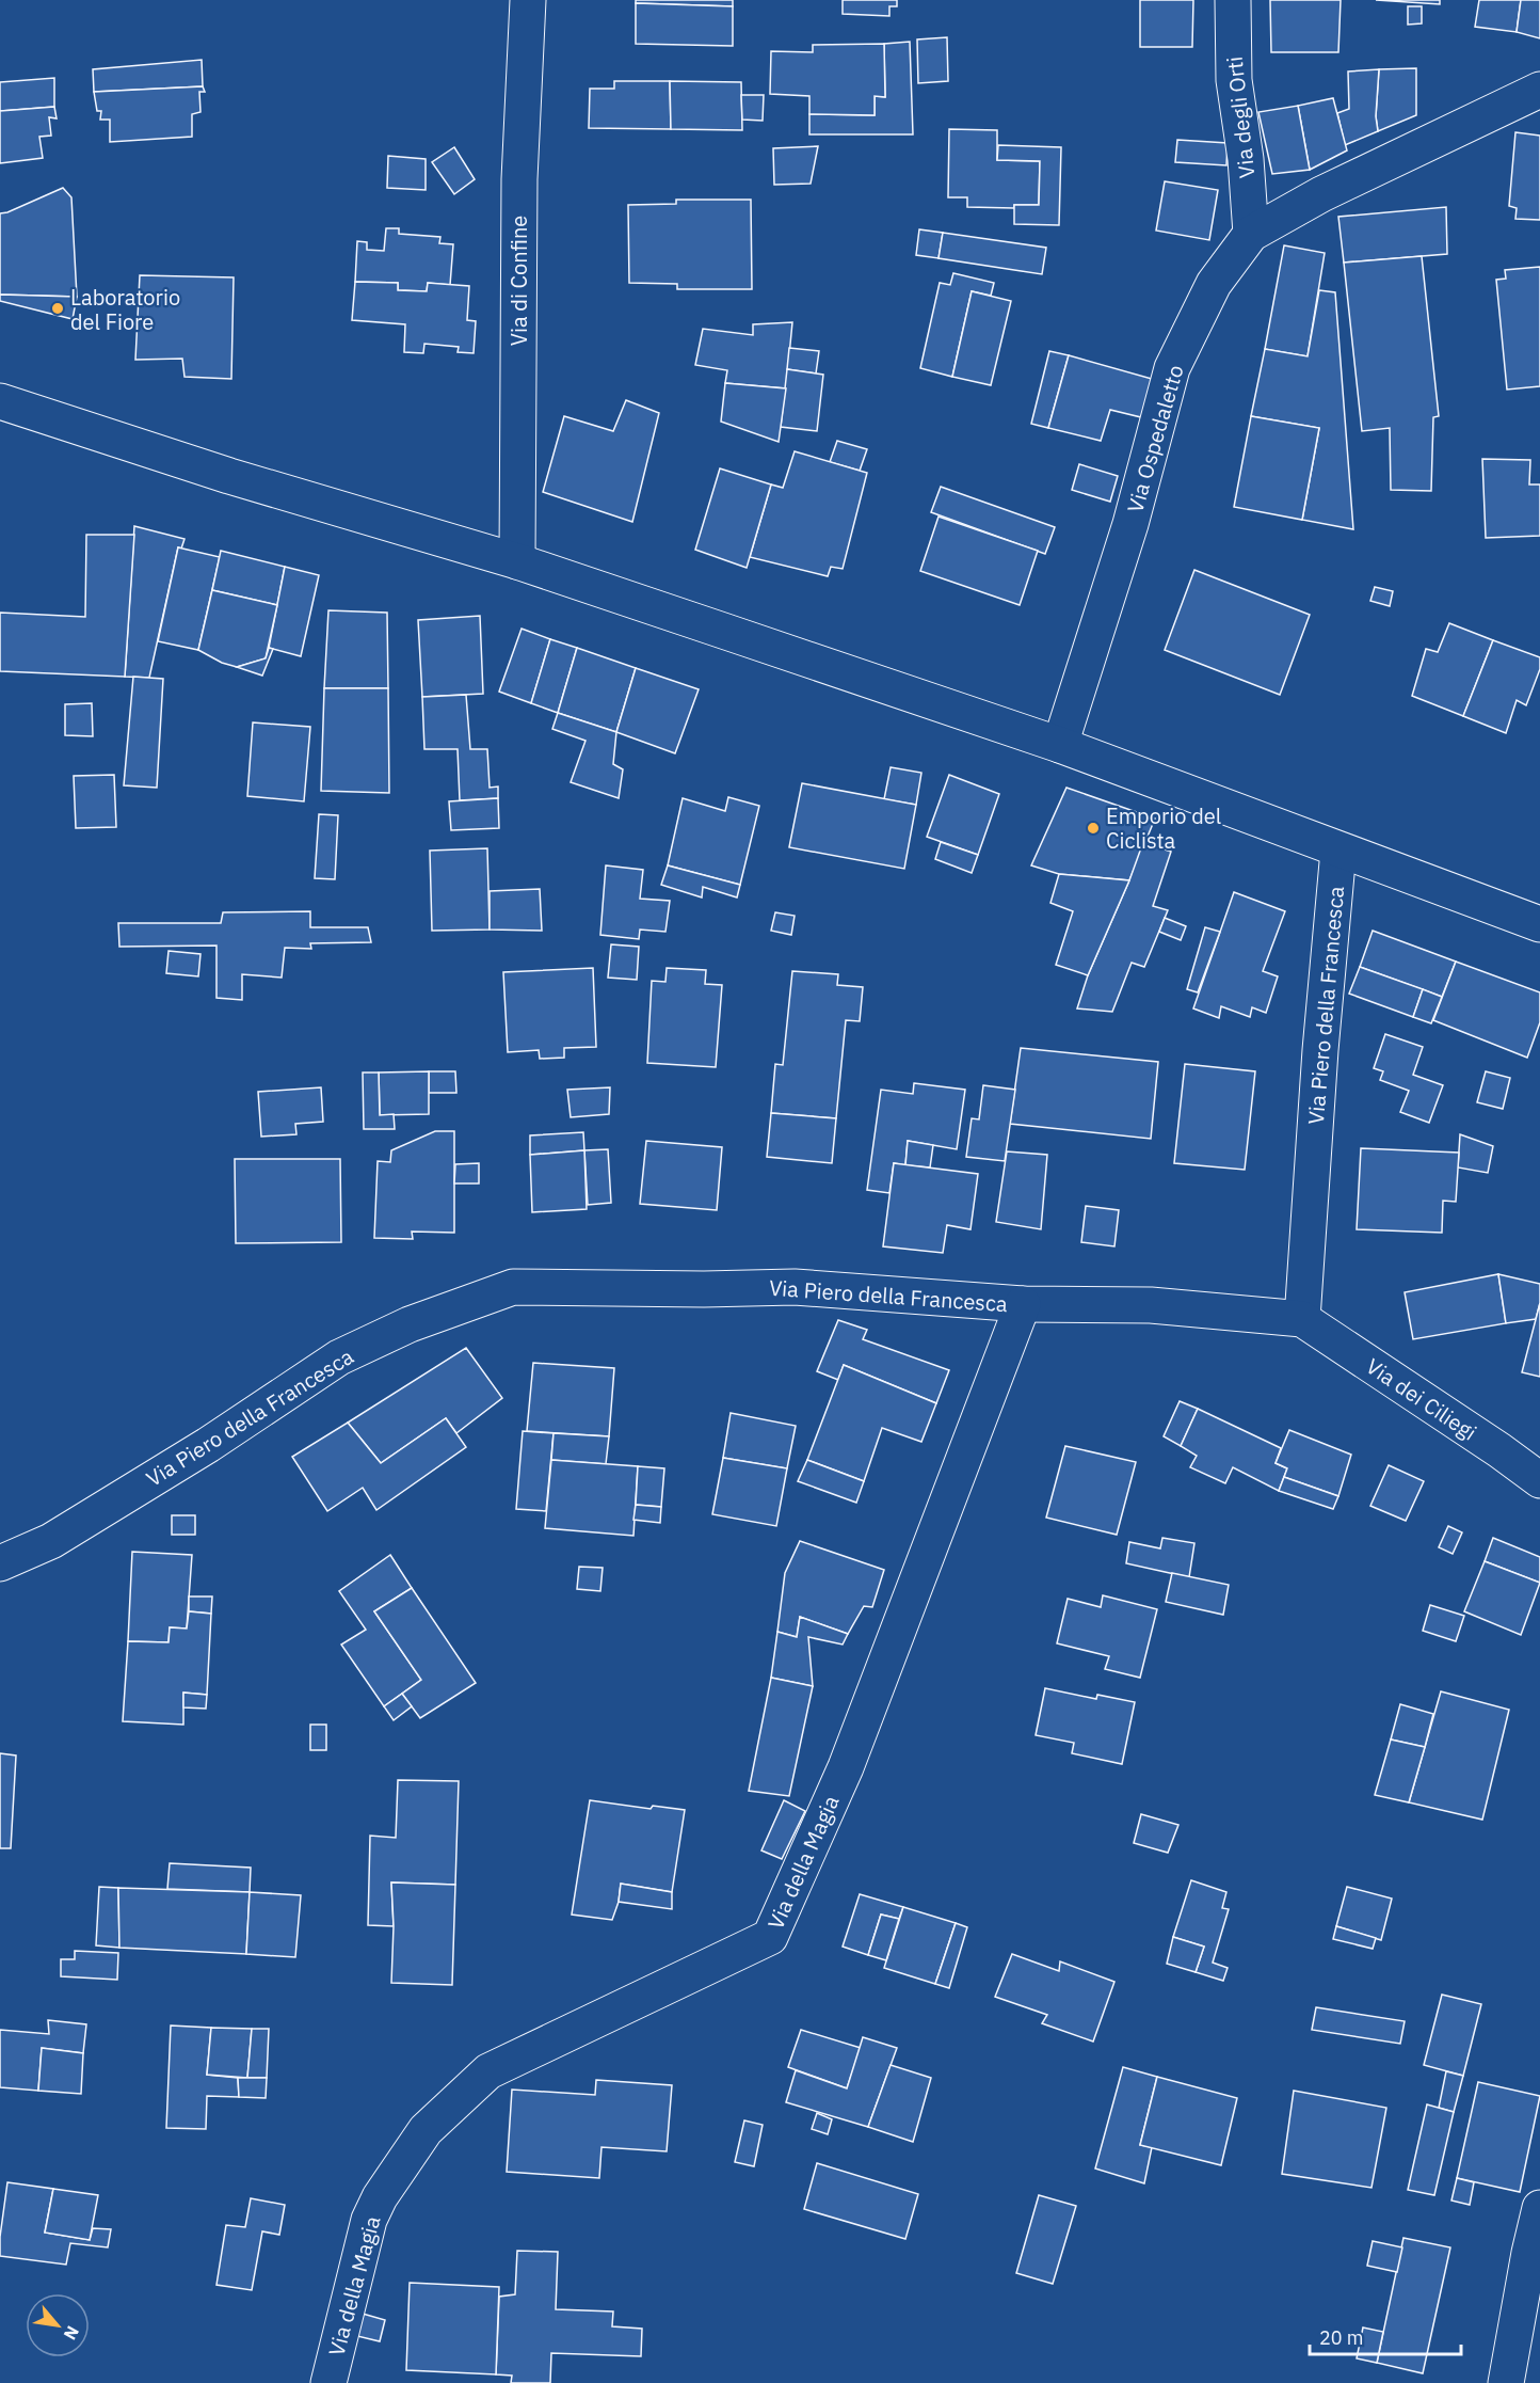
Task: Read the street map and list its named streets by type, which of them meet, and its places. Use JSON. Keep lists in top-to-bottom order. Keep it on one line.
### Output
{"streets":{"street":["Via degli Orti","Via di Confine","Via Ospedaletto","Via Piero della Francesca","Via dei Ciliegi","Via della Magia"]},"crossings":[["Via degli Orti","Via Ospedaletto"],["Via Piero della Francesca","Via dei Ciliegi"],["Via Piero della Francesca","Via della Magia"]],"places":["Laboratorio del Fiore","Emporio del Ciclista"],"scale_bar":"20 m","north":"bottom right"}
